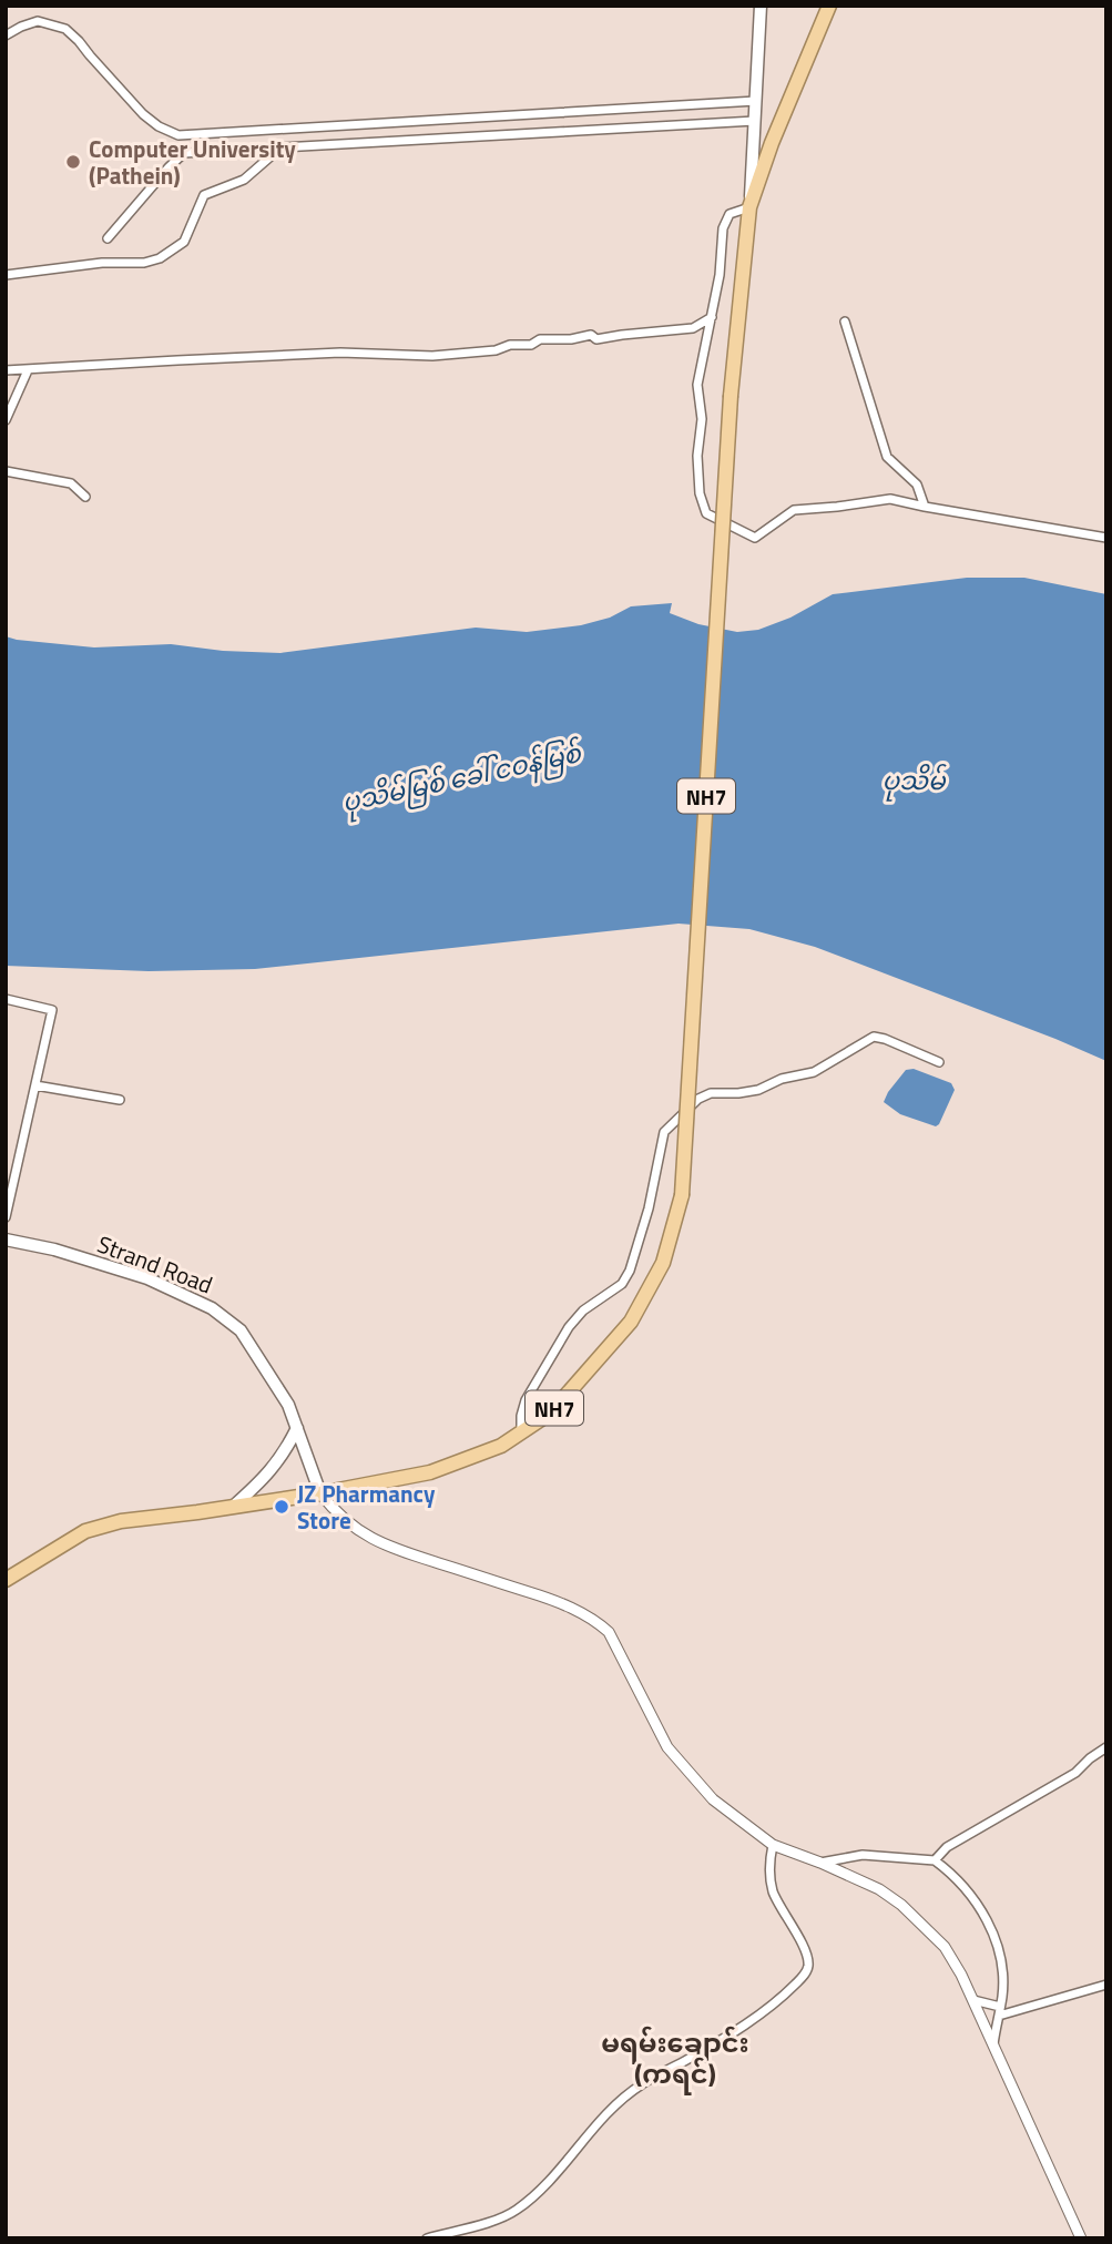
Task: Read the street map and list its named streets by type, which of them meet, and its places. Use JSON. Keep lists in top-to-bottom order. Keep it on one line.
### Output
{"streets":{"highway":["NH7"],"main road":["Strand Road"]},"crossings":[["NH7","Strand Road"]],"districts":["မရမ်းချောင်း (ကရင်)"],"water":["ပုသိမ်မြစ် ခေါ် ငဝန်မြစ်","ပုသိမ်"],"places":["Computer University (Pathein)","JZ Pharmancy Store"]}
